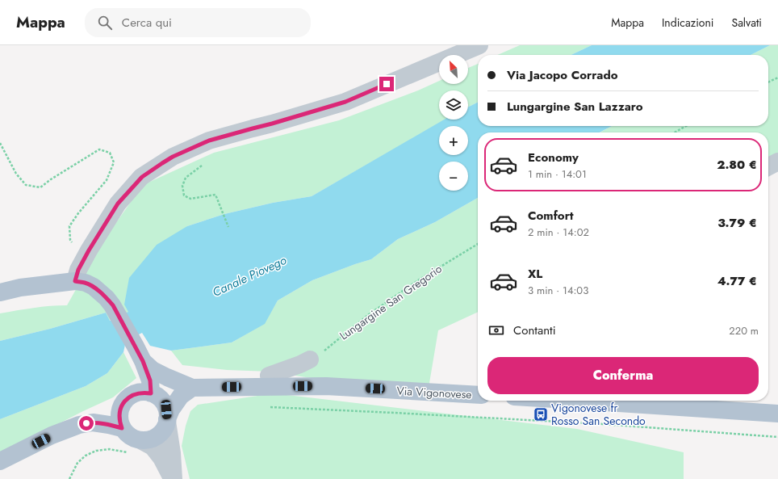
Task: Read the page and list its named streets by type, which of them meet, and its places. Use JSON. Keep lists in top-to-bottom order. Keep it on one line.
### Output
{"streets":{"main road":["Via Vigonovese"],"path":["Lungargine San Gregorio"]},"water":["Canale Piovego"],"places":{"bus stop":["Vigonovese fr Rosso San Secondo"]},"north":"top left","page":{"header":"Mappa","search":"Cerca qui","nav":["Mappa","Indicazioni","Salvati"],"map_buttons":["+","−"],"banner":["Via Jacopo Corrado","Lungargine San Lazzaro"],"list":[{"name":"Economy","note":"1 min · 14:01","value":"2.80 €"},{"name":"Comfort","note":"2 min · 14:02","value":"3.79 €"},{"name":"XL","note":"3 min · 14:03","value":"4.77 €"}],"pay":["Contanti","220 m"],"buttons":"Conferma"}}
